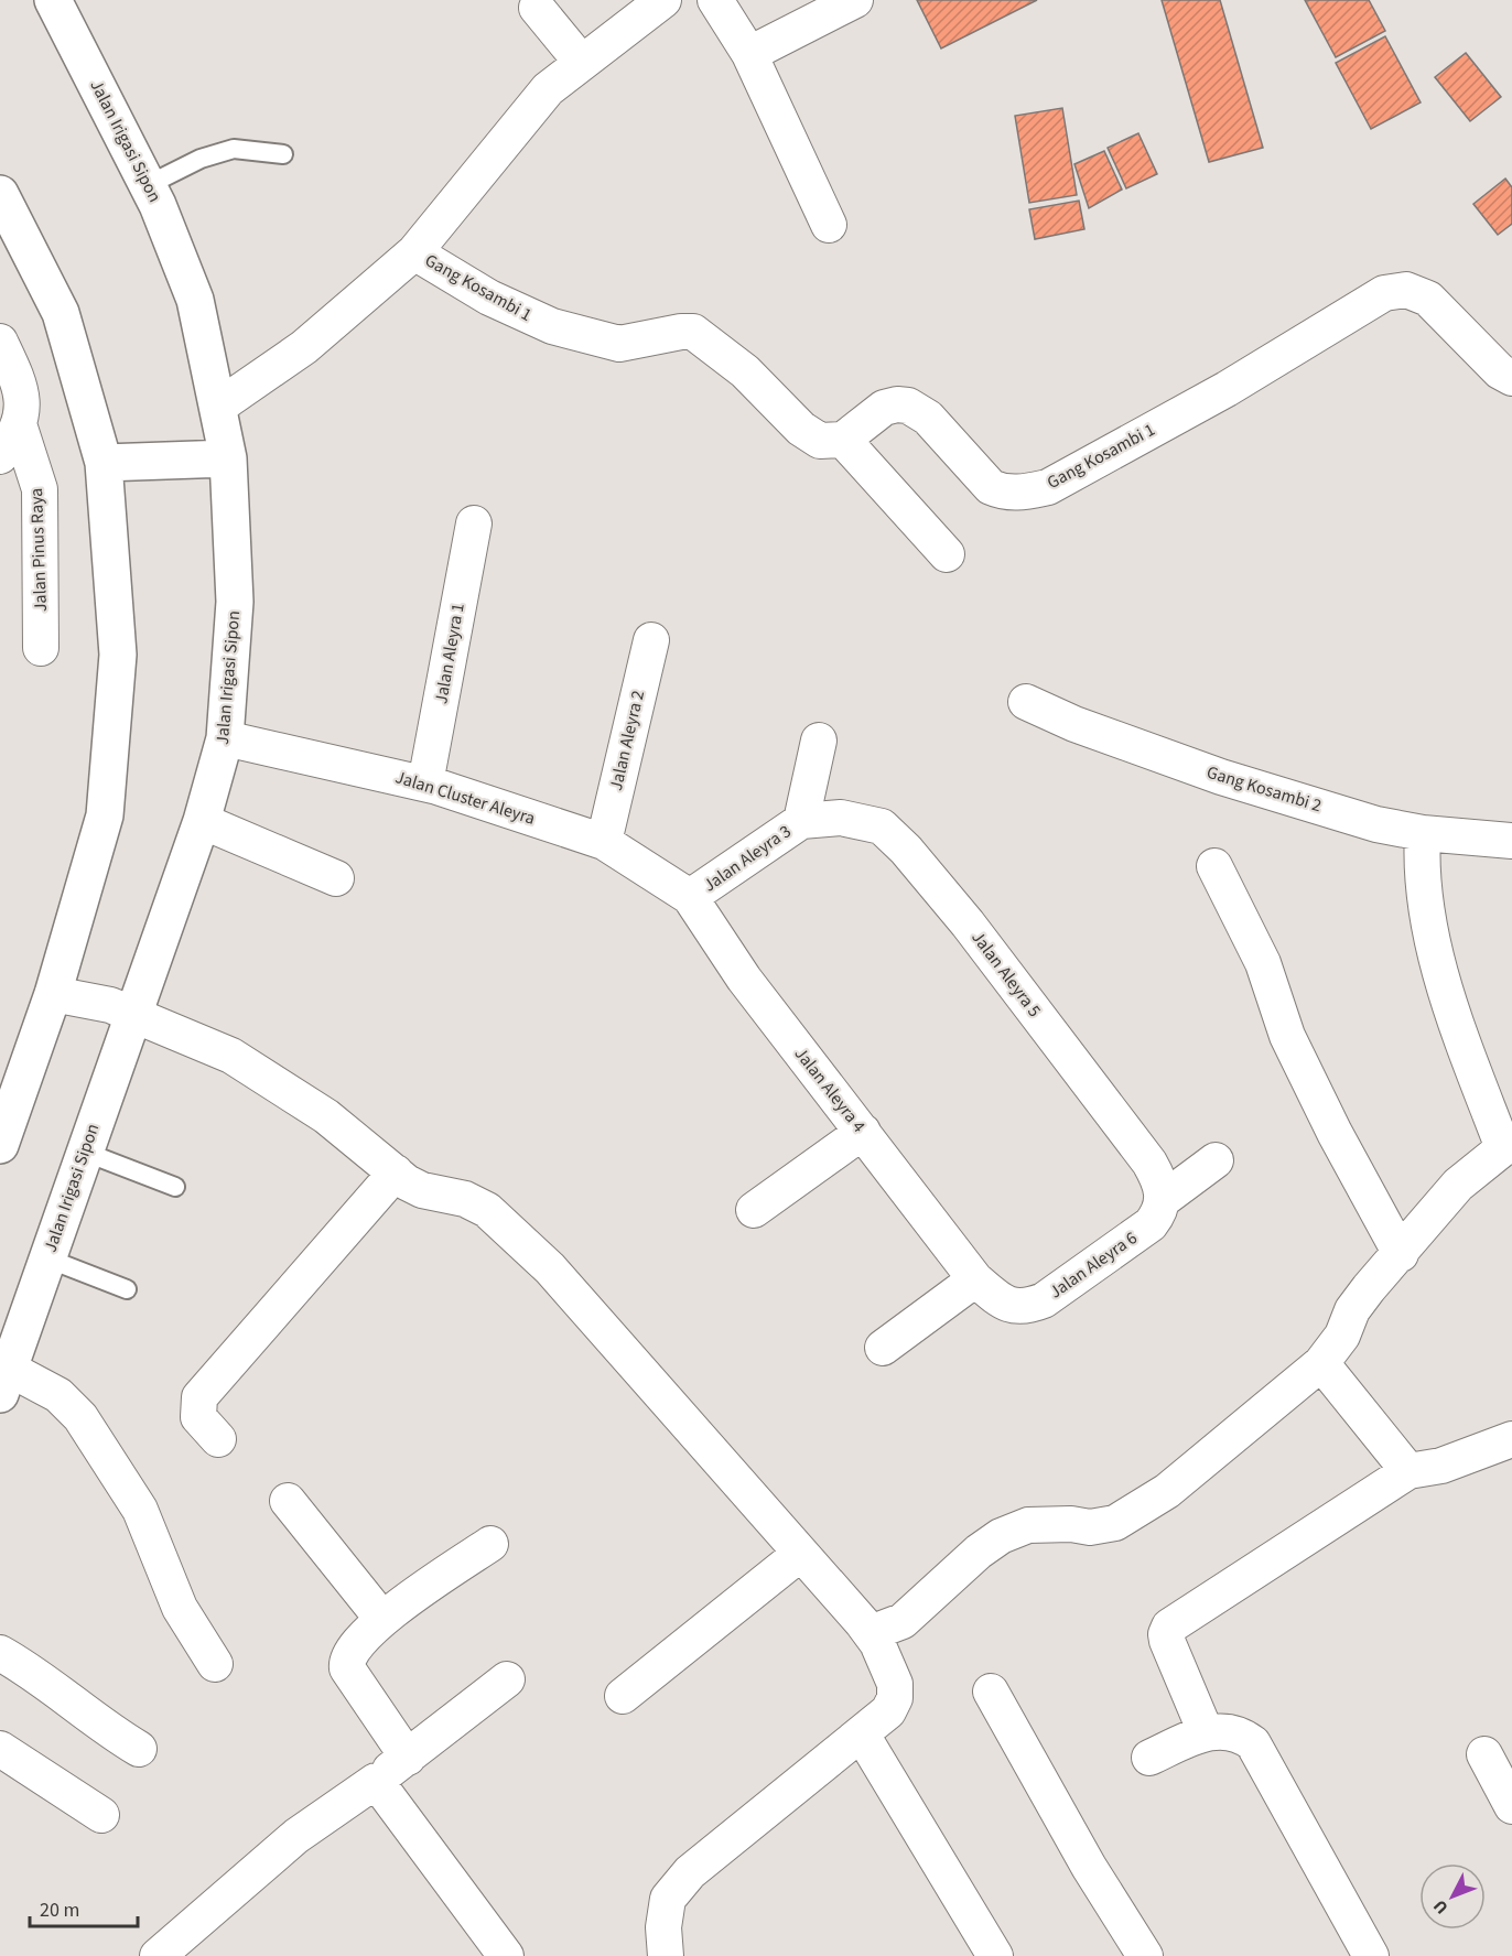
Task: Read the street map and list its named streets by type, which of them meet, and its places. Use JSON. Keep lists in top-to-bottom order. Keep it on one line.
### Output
{"streets":{"street":["Jalan Irigasi Sipon","Gang Kosambi 1","Jalan Pinus Raya","Jalan Aleyra 1","Jalan Aleyra 2","Gang Kosambi 2","Jalan Cluster Aleyra","Jalan Aleyra 3","Jalan Aleyra 5","Jalan Aleyra 4","Jalan Aleyra 6"]},"crossings":[["Jalan Irigasi Sipon","Jalan Cluster Aleyra"],["Jalan Aleyra 1","Jalan Cluster Aleyra"],["Jalan Aleyra 2","Jalan Cluster Aleyra"],["Jalan Cluster Aleyra","Jalan Aleyra 3"],["Jalan Cluster Aleyra","Jalan Aleyra 4"],["Jalan Aleyra 3","Jalan Aleyra 5"],["Jalan Aleyra 3","Jalan Aleyra 4"],["Jalan Aleyra 5","Jalan Aleyra 6"],["Jalan Aleyra 4","Jalan Aleyra 6"]],"scale_bar":"20 m","north":"bottom left"}
